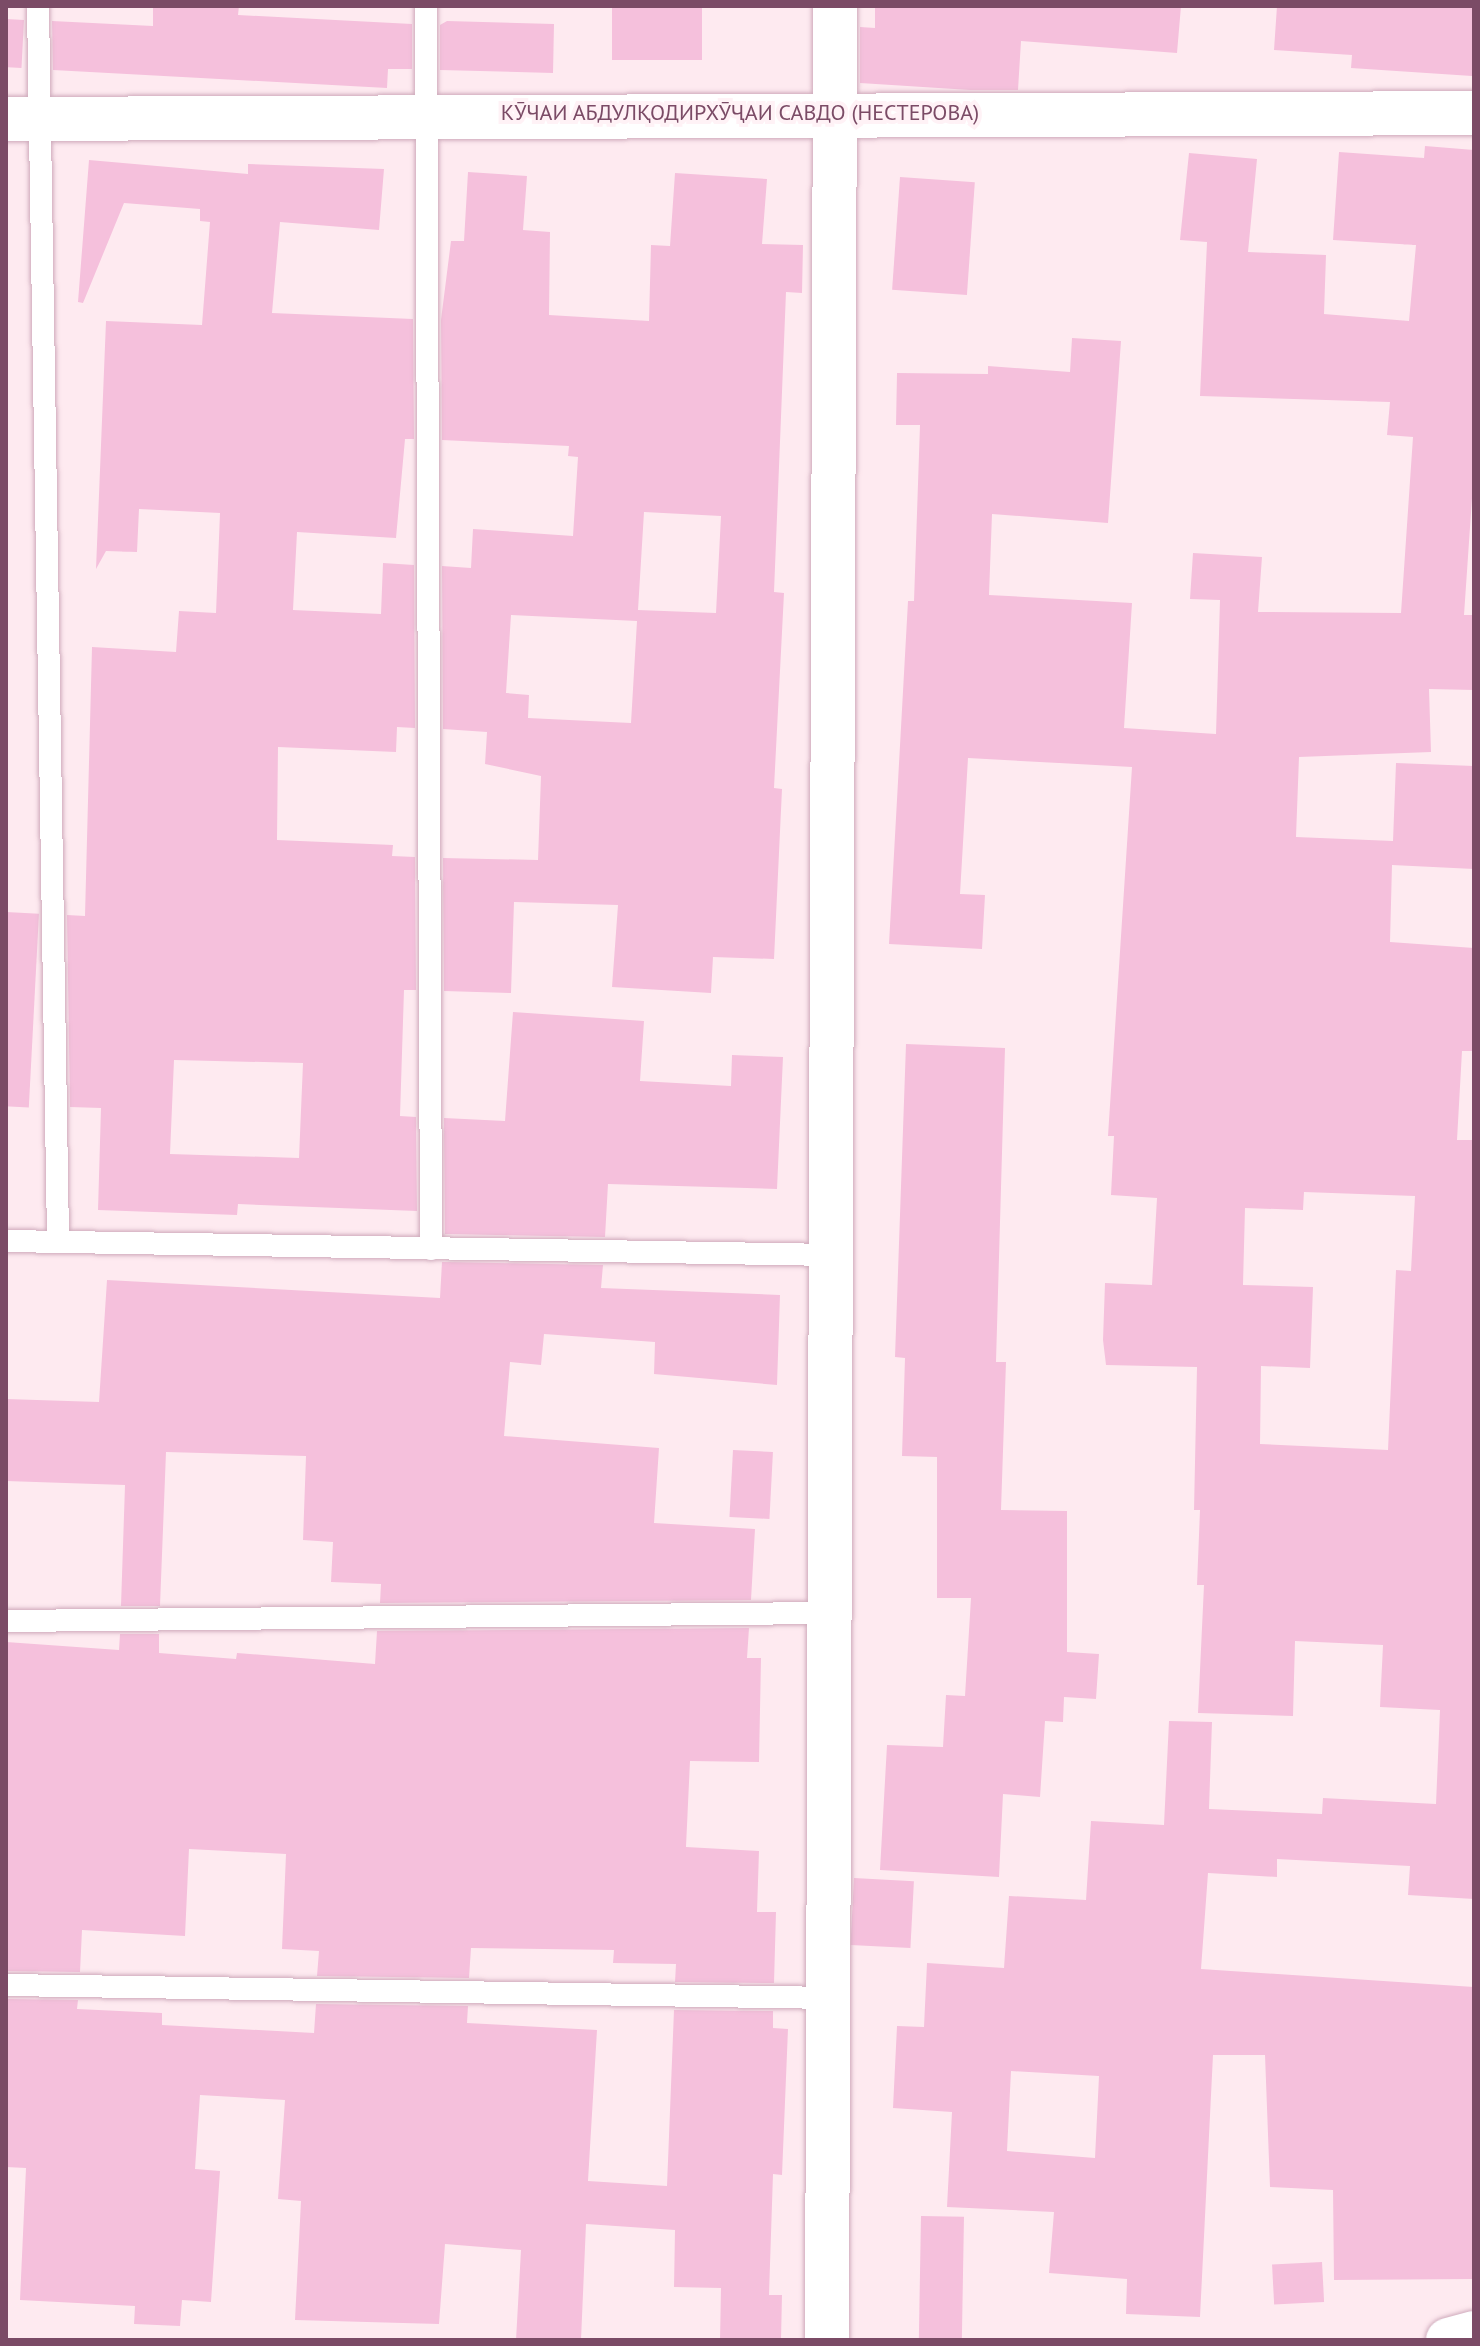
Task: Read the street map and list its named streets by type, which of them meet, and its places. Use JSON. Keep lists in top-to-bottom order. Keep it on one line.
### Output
{"streets":{"street":["КӮЧАИ АБДУЛҚОДИРХӮҶАИ САВДО (НЕСТЕРОВА)"]}}
